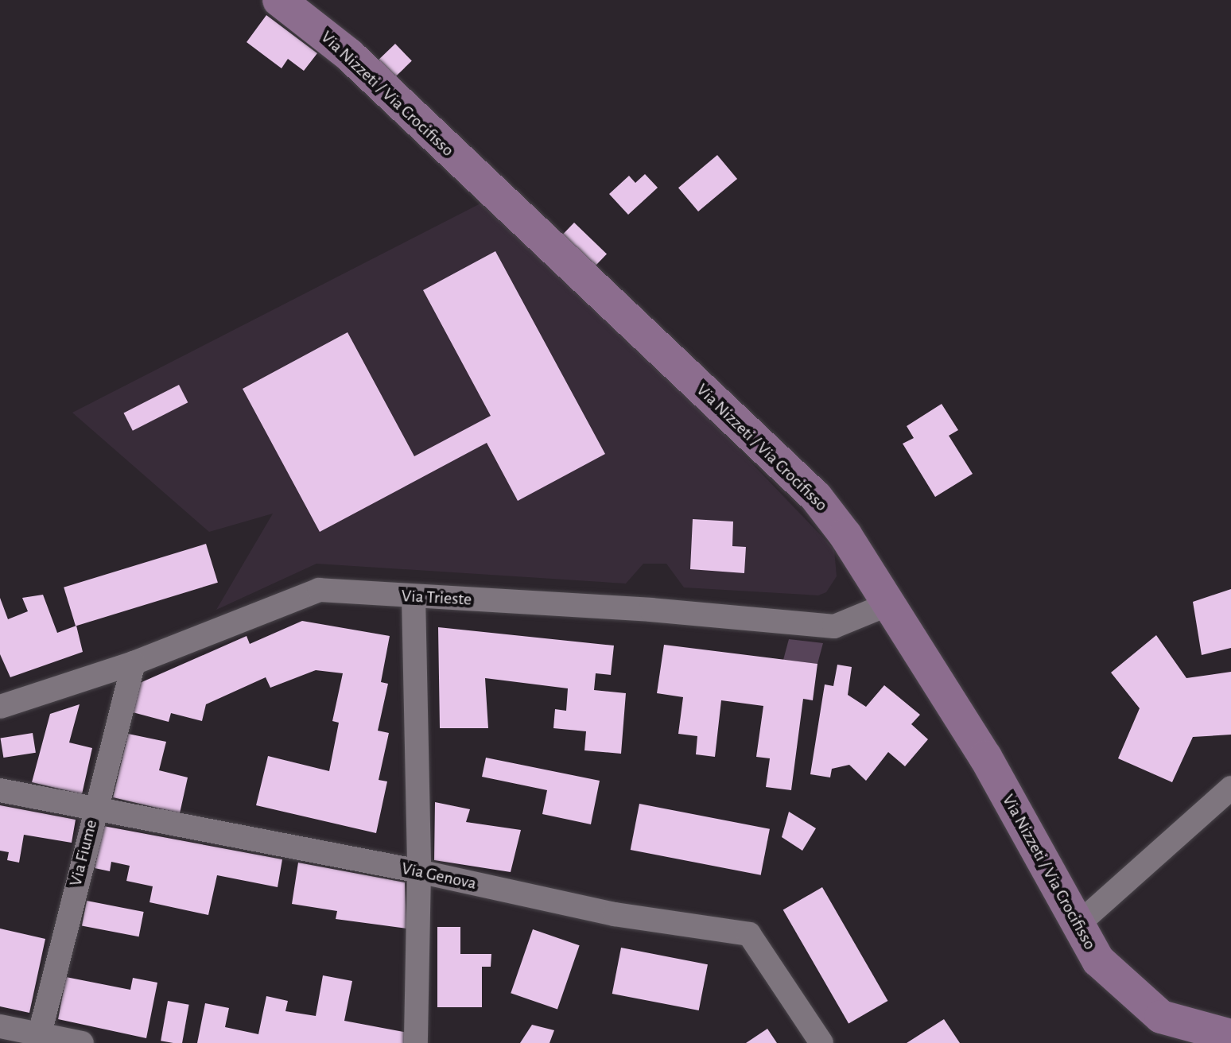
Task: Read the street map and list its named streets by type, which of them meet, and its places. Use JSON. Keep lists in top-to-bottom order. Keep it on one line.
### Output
{"streets":{"street":["Via Nizzeti / Via Crocifisso","Via Trieste","Via Fiume","Via Genova"]},"crossings":[["Via Nizzeti / Via Crocifisso","Via Trieste"],["Via Trieste","Via Fiume"],["Via Fiume","Via Genova"]]}
